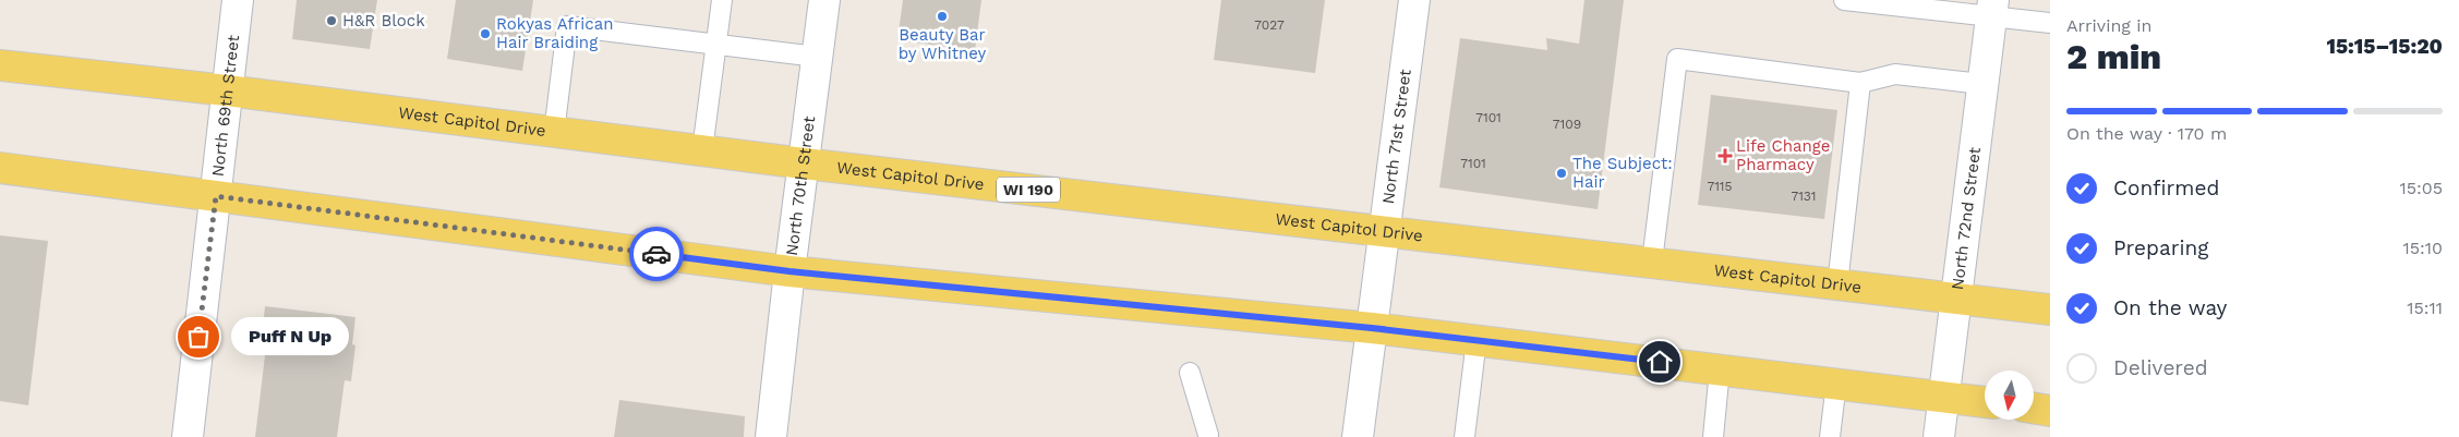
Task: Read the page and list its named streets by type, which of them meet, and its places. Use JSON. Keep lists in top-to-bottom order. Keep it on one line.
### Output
{"streets":{"main road":["West Capitol Drive","WI 190"],"street":["North 69th Street","North 71st Street","North 70th Street","North 72nd Street"]},"crossings":[["North 69th Street","West Capitol Drive"],["West Capitol Drive","North 71st Street"],["West Capitol Drive","North 70th Street"],["West Capitol Drive","North 72nd Street"]],"places":{"other":["Beauty Bar by Whitney","H&R Block","Rokyas African Hair Braiding","The Subject: Hair","Puff N Up"],"health":["Life Change Pharmacy"]},"house_numbers":["7027","7101","7109","7101","7115","7131"],"north":"bottom","page":{"heading":["2 min","Arriving in","15:15–15:20"],"bar":"On the way · 170 m","list":[["Confirmed","15:05"],["Preparing","15:10"],["On the way","15:11"],"Delivered"],"bubble":"Puff N Up"}}
